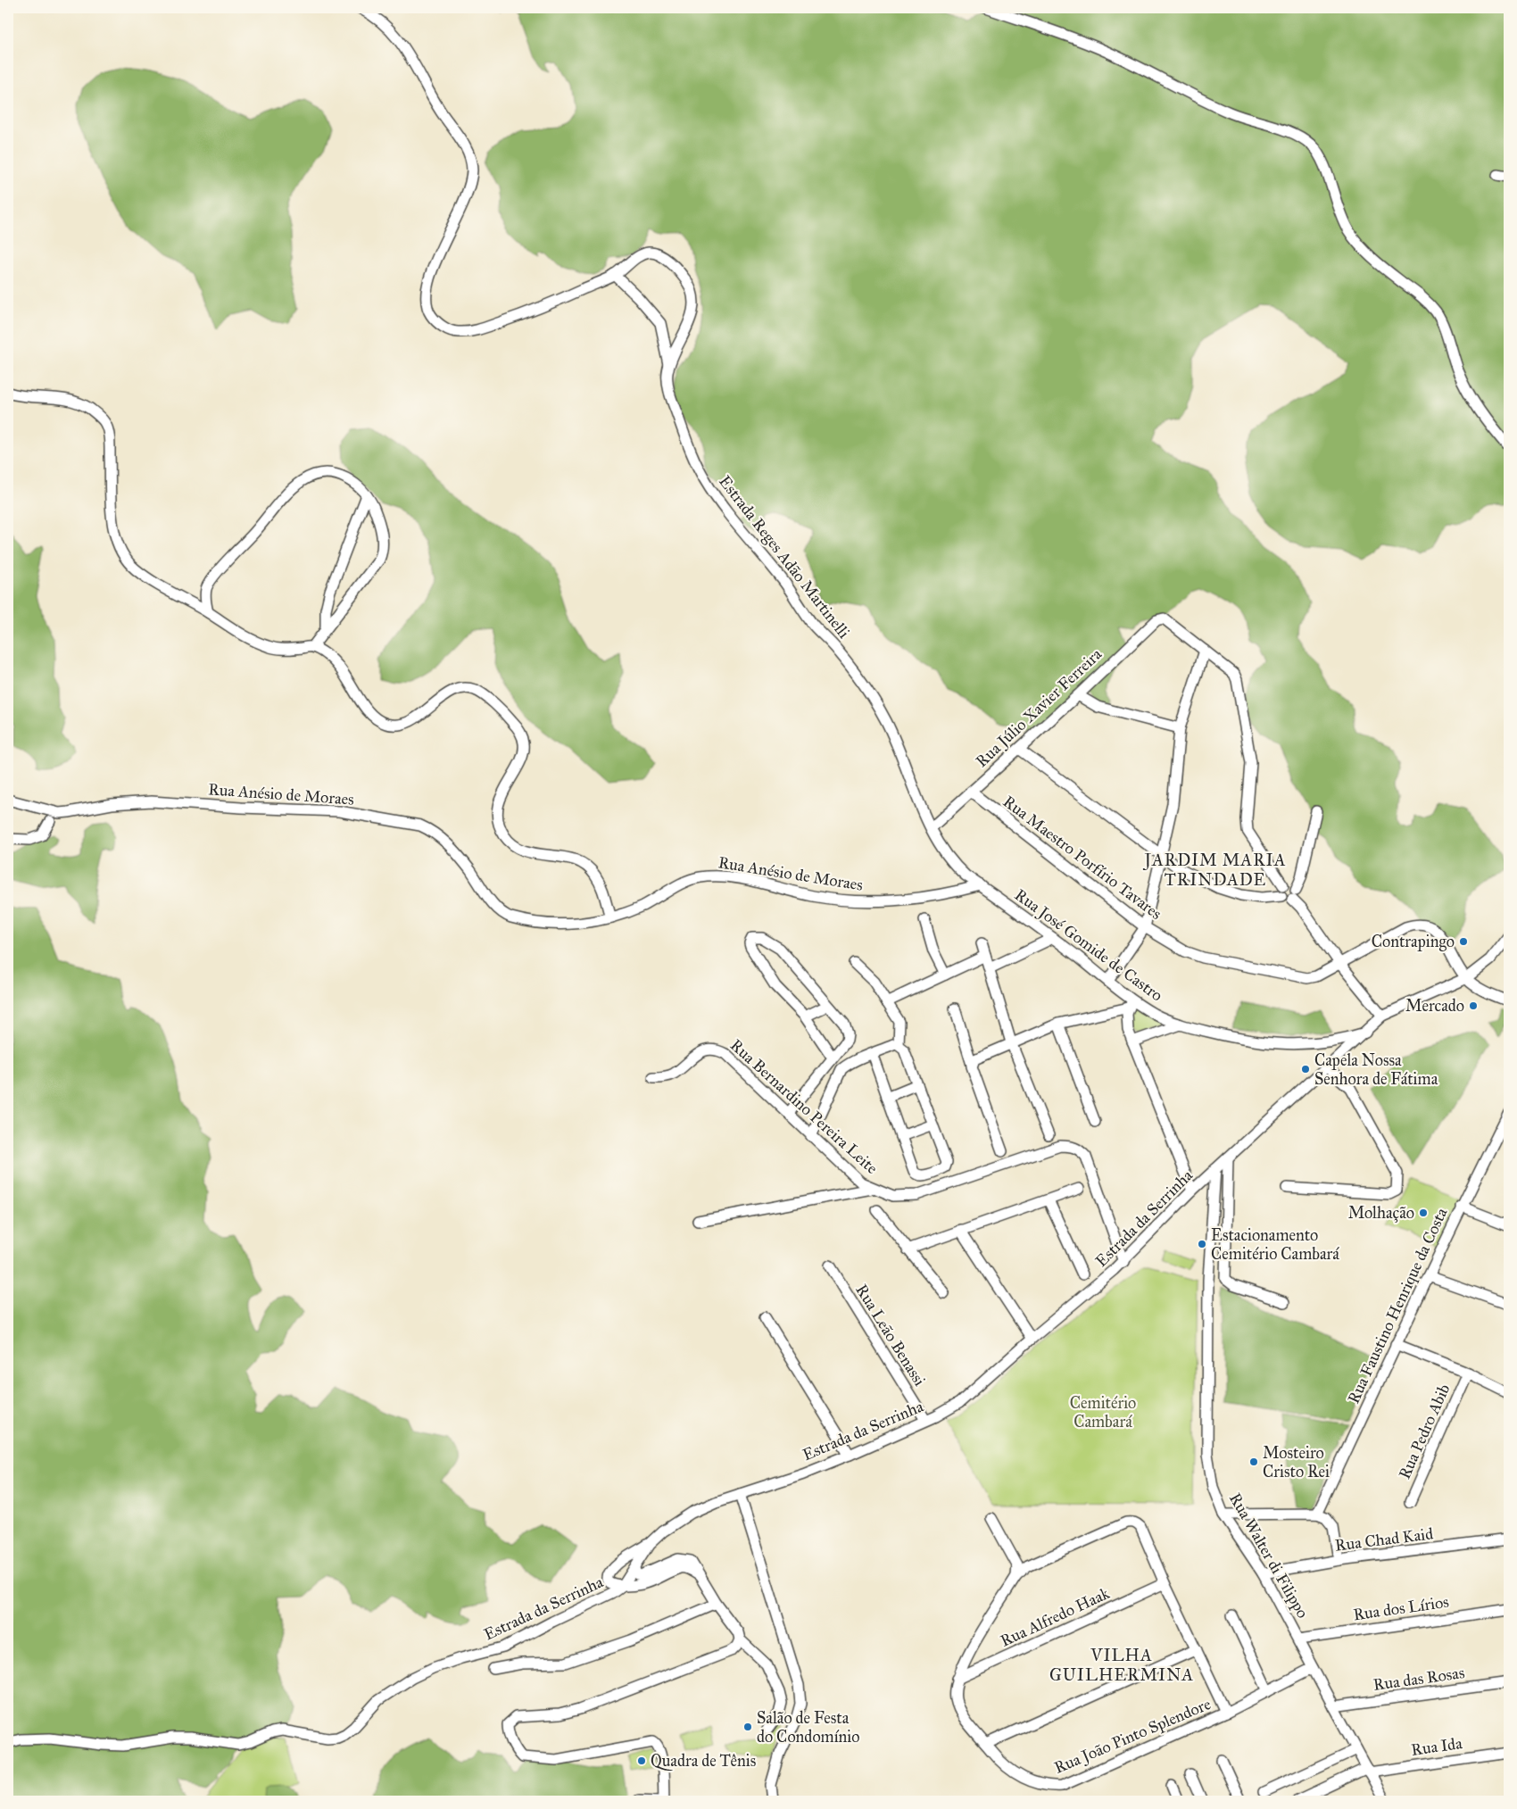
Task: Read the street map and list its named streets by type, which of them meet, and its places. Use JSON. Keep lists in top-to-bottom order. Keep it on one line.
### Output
{"streets":{"street":["Estrada Reges Adão Martinelli","Rua Júlio Xavier Ferreira","Rua Anésio de Moraes","Rua Maestro Porfírio Tavares","Rua José Gomide de Castro","Rua Bernardino Pereira Leite","Estrada da Serrinha","Rua Faustino Henrique da Costa","Rua Leão Benassi","Rua Pedro Abib","Rua Chad Kaid","Rua Walter di Filippo","Rua dos Lírios","Rua Alfredo Haak","Rua das Rosas","Rua João Pinto Splendore","Rua Ida"]},"crossings":[["Estrada Reges Adão Martinelli","Rua Júlio Xavier Ferreira"],["Estrada Reges Adão Martinelli","Rua Anésio de Moraes"],["Estrada Reges Adão Martinelli","Rua José Gomide de Castro"],["Rua Júlio Xavier Ferreira","Rua Maestro Porfírio Tavares"],["Rua Anésio de Moraes","Rua José Gomide de Castro"],["Rua José Gomide de Castro","Estrada da Serrinha"],["Rua Bernardino Pereira Leite","Estrada da Serrinha"],["Estrada da Serrinha","Rua Leão Benassi"],["Estrada da Serrinha","Rua Walter di Filippo"],["Rua Chad Kaid","Rua Walter di Filippo"],["Rua Walter di Filippo","Rua dos Lírios"],["Rua Walter di Filippo","Rua das Rosas"],["Rua Walter di Filippo","Rua João Pinto Splendore"],["Rua Walter di Filippo","Rua Ida"],["Rua Alfredo Haak","Rua João Pinto Splendore"]],"districts":["JARDIM MARIA TRINDADE","VILHA GUILHERMINA"],"parks":["Cemitério Cambará"],"places":["Contrapingo","Mercado","Capela Nossa Senhora de Fátima","Molhação","Estacionamento Cemitério Cambará","Mosteiro Cristo Rei","Salão de Festa do Condomínio","Quadra de Tênis"]}
